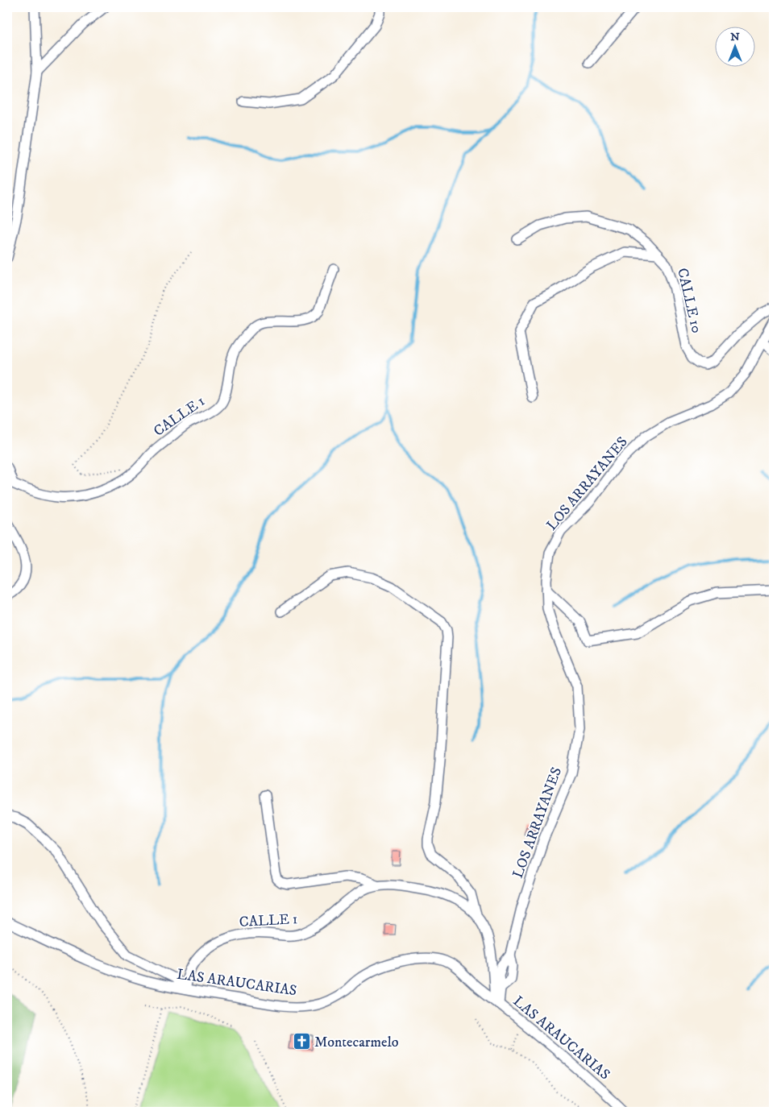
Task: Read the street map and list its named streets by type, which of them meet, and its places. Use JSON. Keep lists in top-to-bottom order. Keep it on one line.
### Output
{"streets":{"street":["CALLE 10","CALLE 1","LOS ARRAYANES","LAS ARAUCARIAS"]},"crossings":[["CALLE 1","LOS ARRAYANES"],["CALLE 1","LAS ARAUCARIAS"],["LOS ARRAYANES","LAS ARAUCARIAS"]],"places":{"church":["Montecarmelo"]},"north":"top"}
